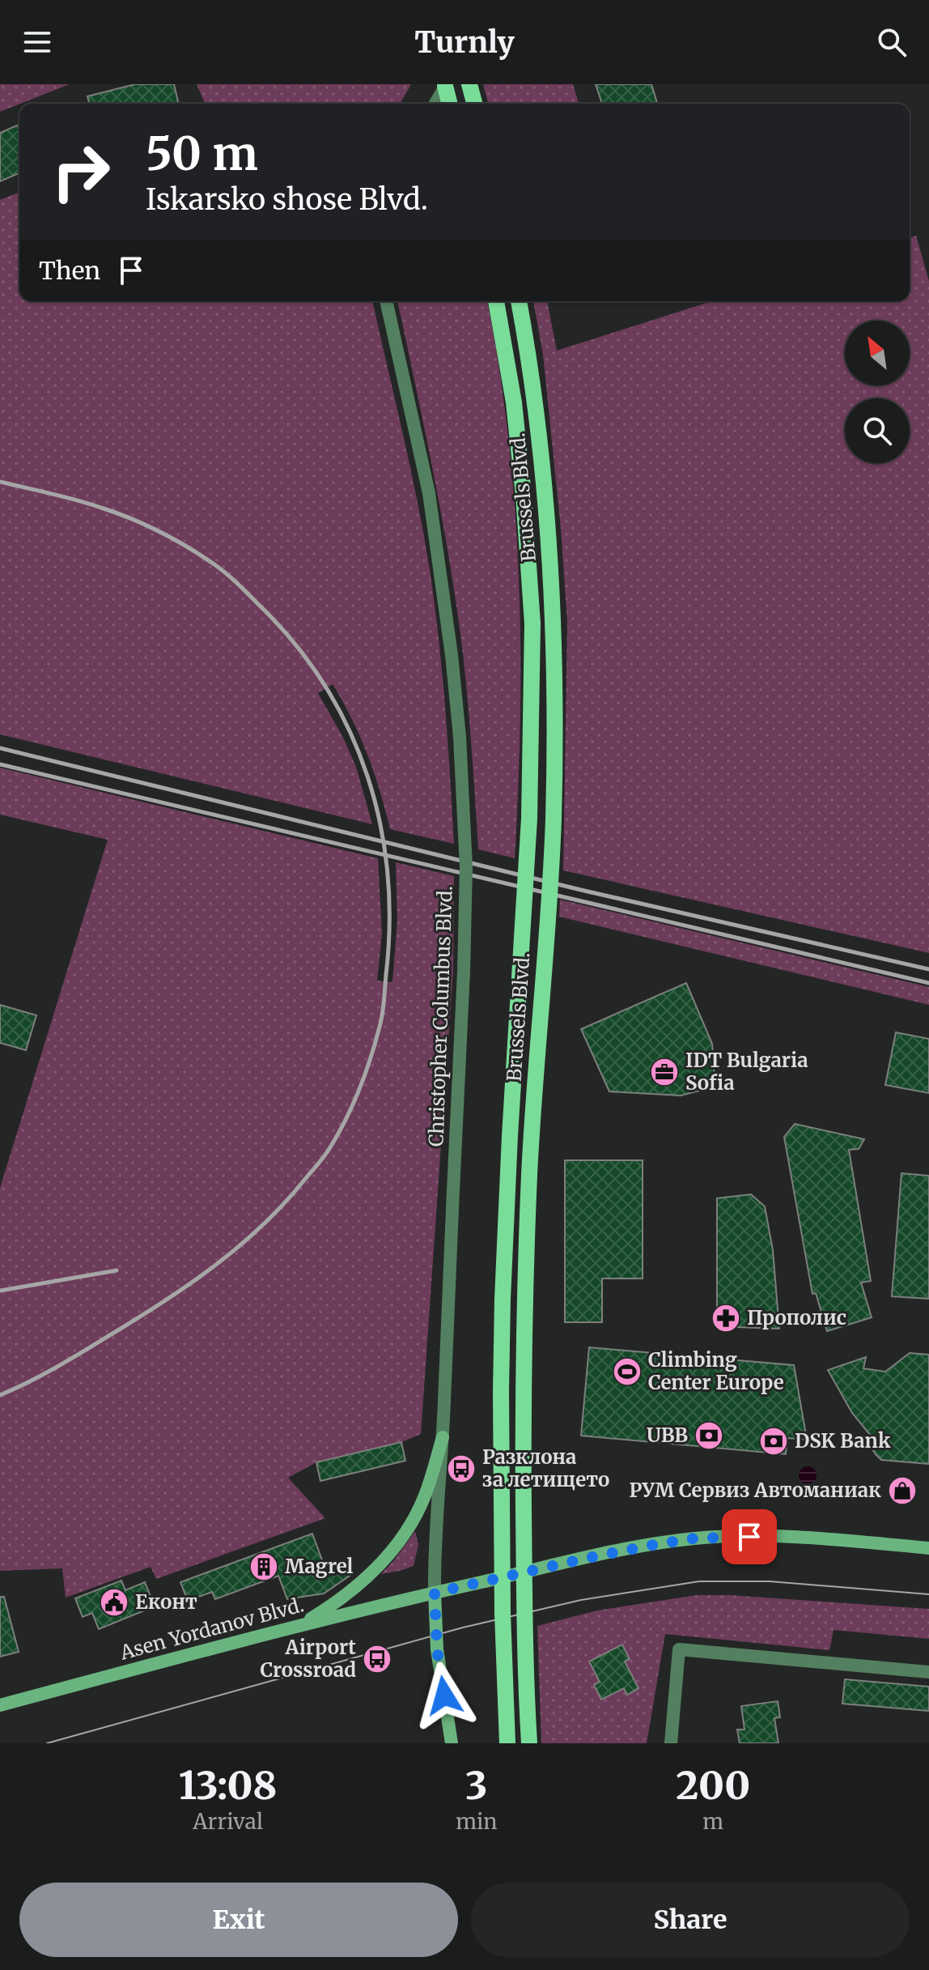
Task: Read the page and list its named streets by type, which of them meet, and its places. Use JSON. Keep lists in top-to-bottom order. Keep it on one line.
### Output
{"streets":{"main road":["Brussels Blvd.","Christopher Columbus Blvd.","Asen Yordanov Blvd."]},"crossings":[["Christopher Columbus Blvd.","Asen Yordanov Blvd."]],"places":{"office":["IDT Bulgaria Sofia"],"pharmacy":["Прополис"],"sports":["Climbing Center Europe"],"bank":["UBB","DSK Bank"],"bus stop":["Разклона за летището","Airport Crossroad"],"shop":["РУМ Сервиз Автоманиак"],"building":["Magrel"],"public building":["Еконт"]},"north":"top left","page":{"header":"Turnly","turn":["50 m","Iskarsko shose Blvd."],"then":"Then","eta":["13:08","Arrival","3","min","200","m"],"buttons":["Exit","Share"]}}
